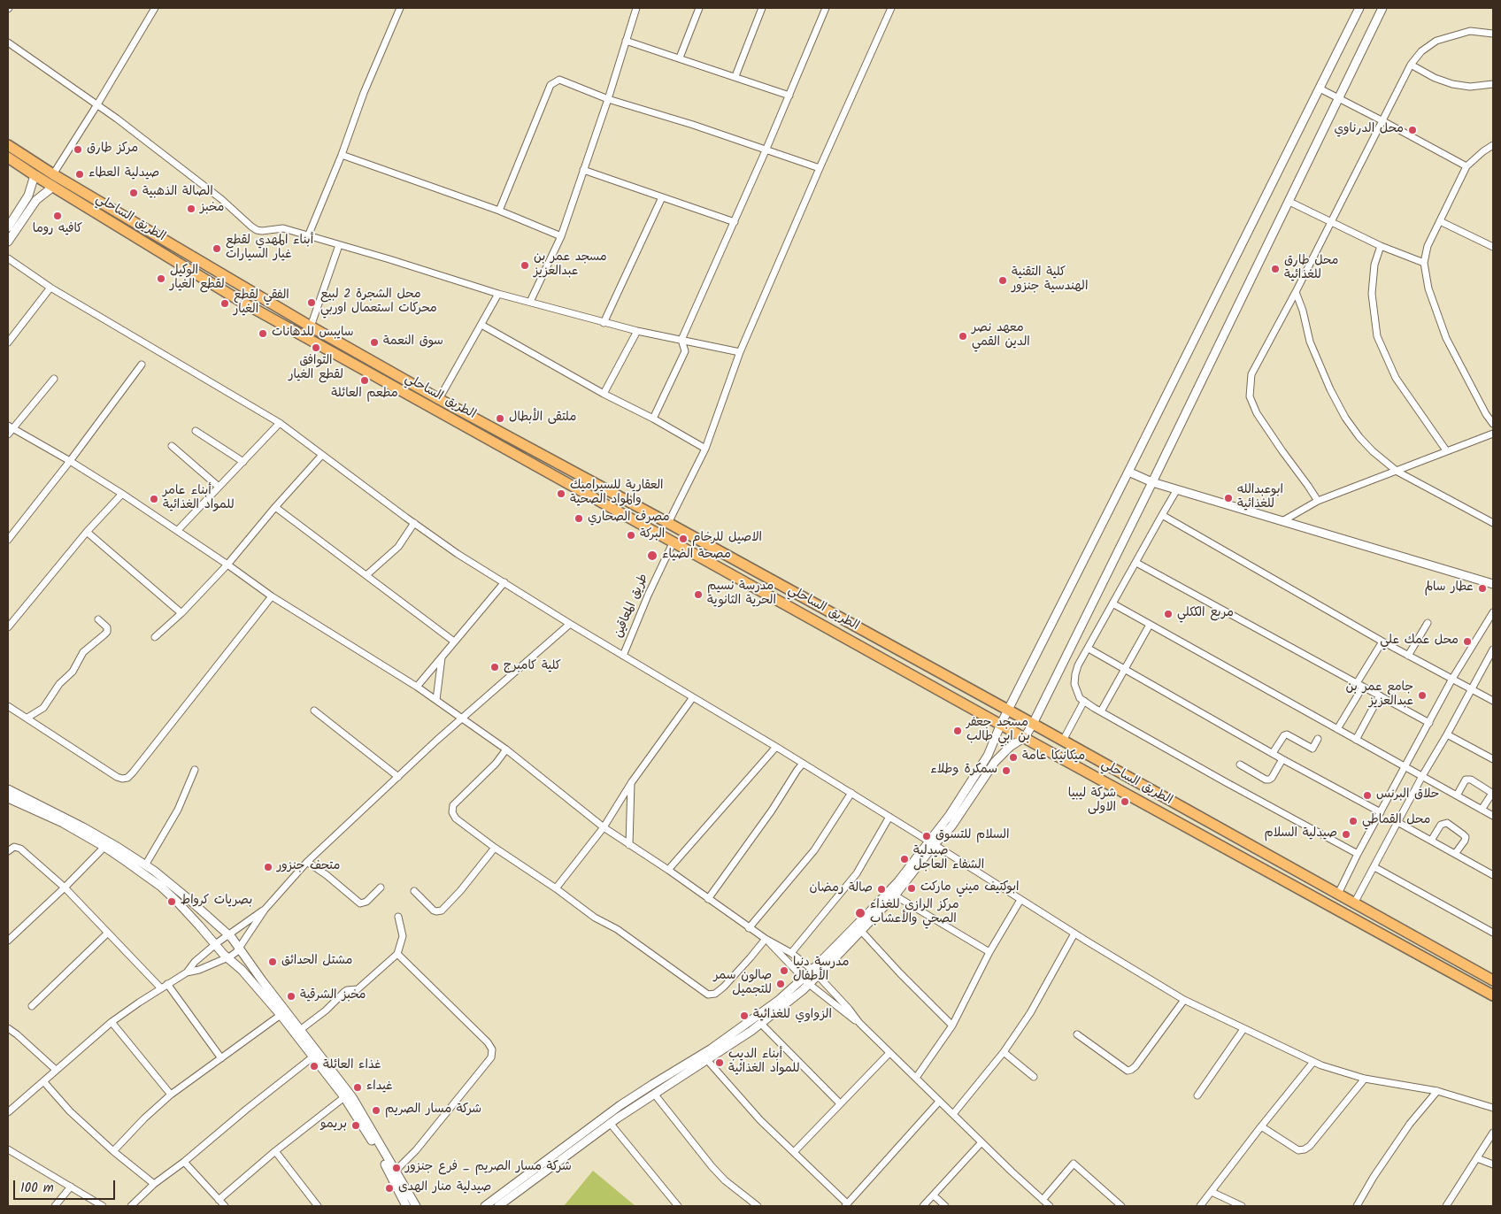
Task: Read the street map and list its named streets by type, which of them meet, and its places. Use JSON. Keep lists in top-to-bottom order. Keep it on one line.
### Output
{"streets":{"highway":["الطريق الساحلي"],"street":["طريق المعاقين"]},"crossings":[["الطريق الساحلي","طريق المعاقين"]],"places":["محل الدرناوي","مركز طارق","صيدلية العطاء","الصالة الذهبية","مخبز","كافيه روما","أبناء المهدي لقطع غيار السيارات","مسجد عمر بن عبدالعزيز","محل طارق للغذائية","الوكيل لقطع الغيار","كلية التقنية الهندسية جنزور","محل الشجرة 2 لبيع محركات استعمال اوربي","الفقي لقطع الغيار","سايبس للدهانات","معهد نصر الدين القمي","سوق النعمة","التوافق لقطع الغيار","مطعم العائلة","ملتقى الأبطال","العقارية للسيراميك والمواد الصحية","ابوعبدالله للغذائية","أبناء عامر للمواد الغذائية","مصرف الصحاري","البركة","الاصيل للرخام","مصحة الضياء","عطار سالم","مدرسة نسيم الحرية الثانوية","مربع الككلي","محل عمك علي","كلية كامبرج","جامع عمر بن عبدالعزيز","مسجد جعفر بن ابي طالب","ميكانيكا عامة","سمكرة وطلاء","حلاق البرنس","شركة ليبيا الاولى","محل القماطي","صيدلية السلام","السلام للتسوق","صيدلية الشفاء العاجل","متحف جنزور","ابوكتيف ميني ماركت","صالة رمضان","بصريات كرواط","مركز الرازي للغذاء الصحي والأعشاب","مشتل الحدائق","مدرسة دنيا الأطفال","صالون سمر للتجميل","مخبز الشرقية","الزواوي للغذائية","أبناء الديب للمواد الغذائية","غذاء العائلة","غيداء","شركة مسار الصريم","بريمو","شركة مسار الصريم _ فرع جنزور","صيدلية منار الهدى"],"scale_bar":"100 m"}
